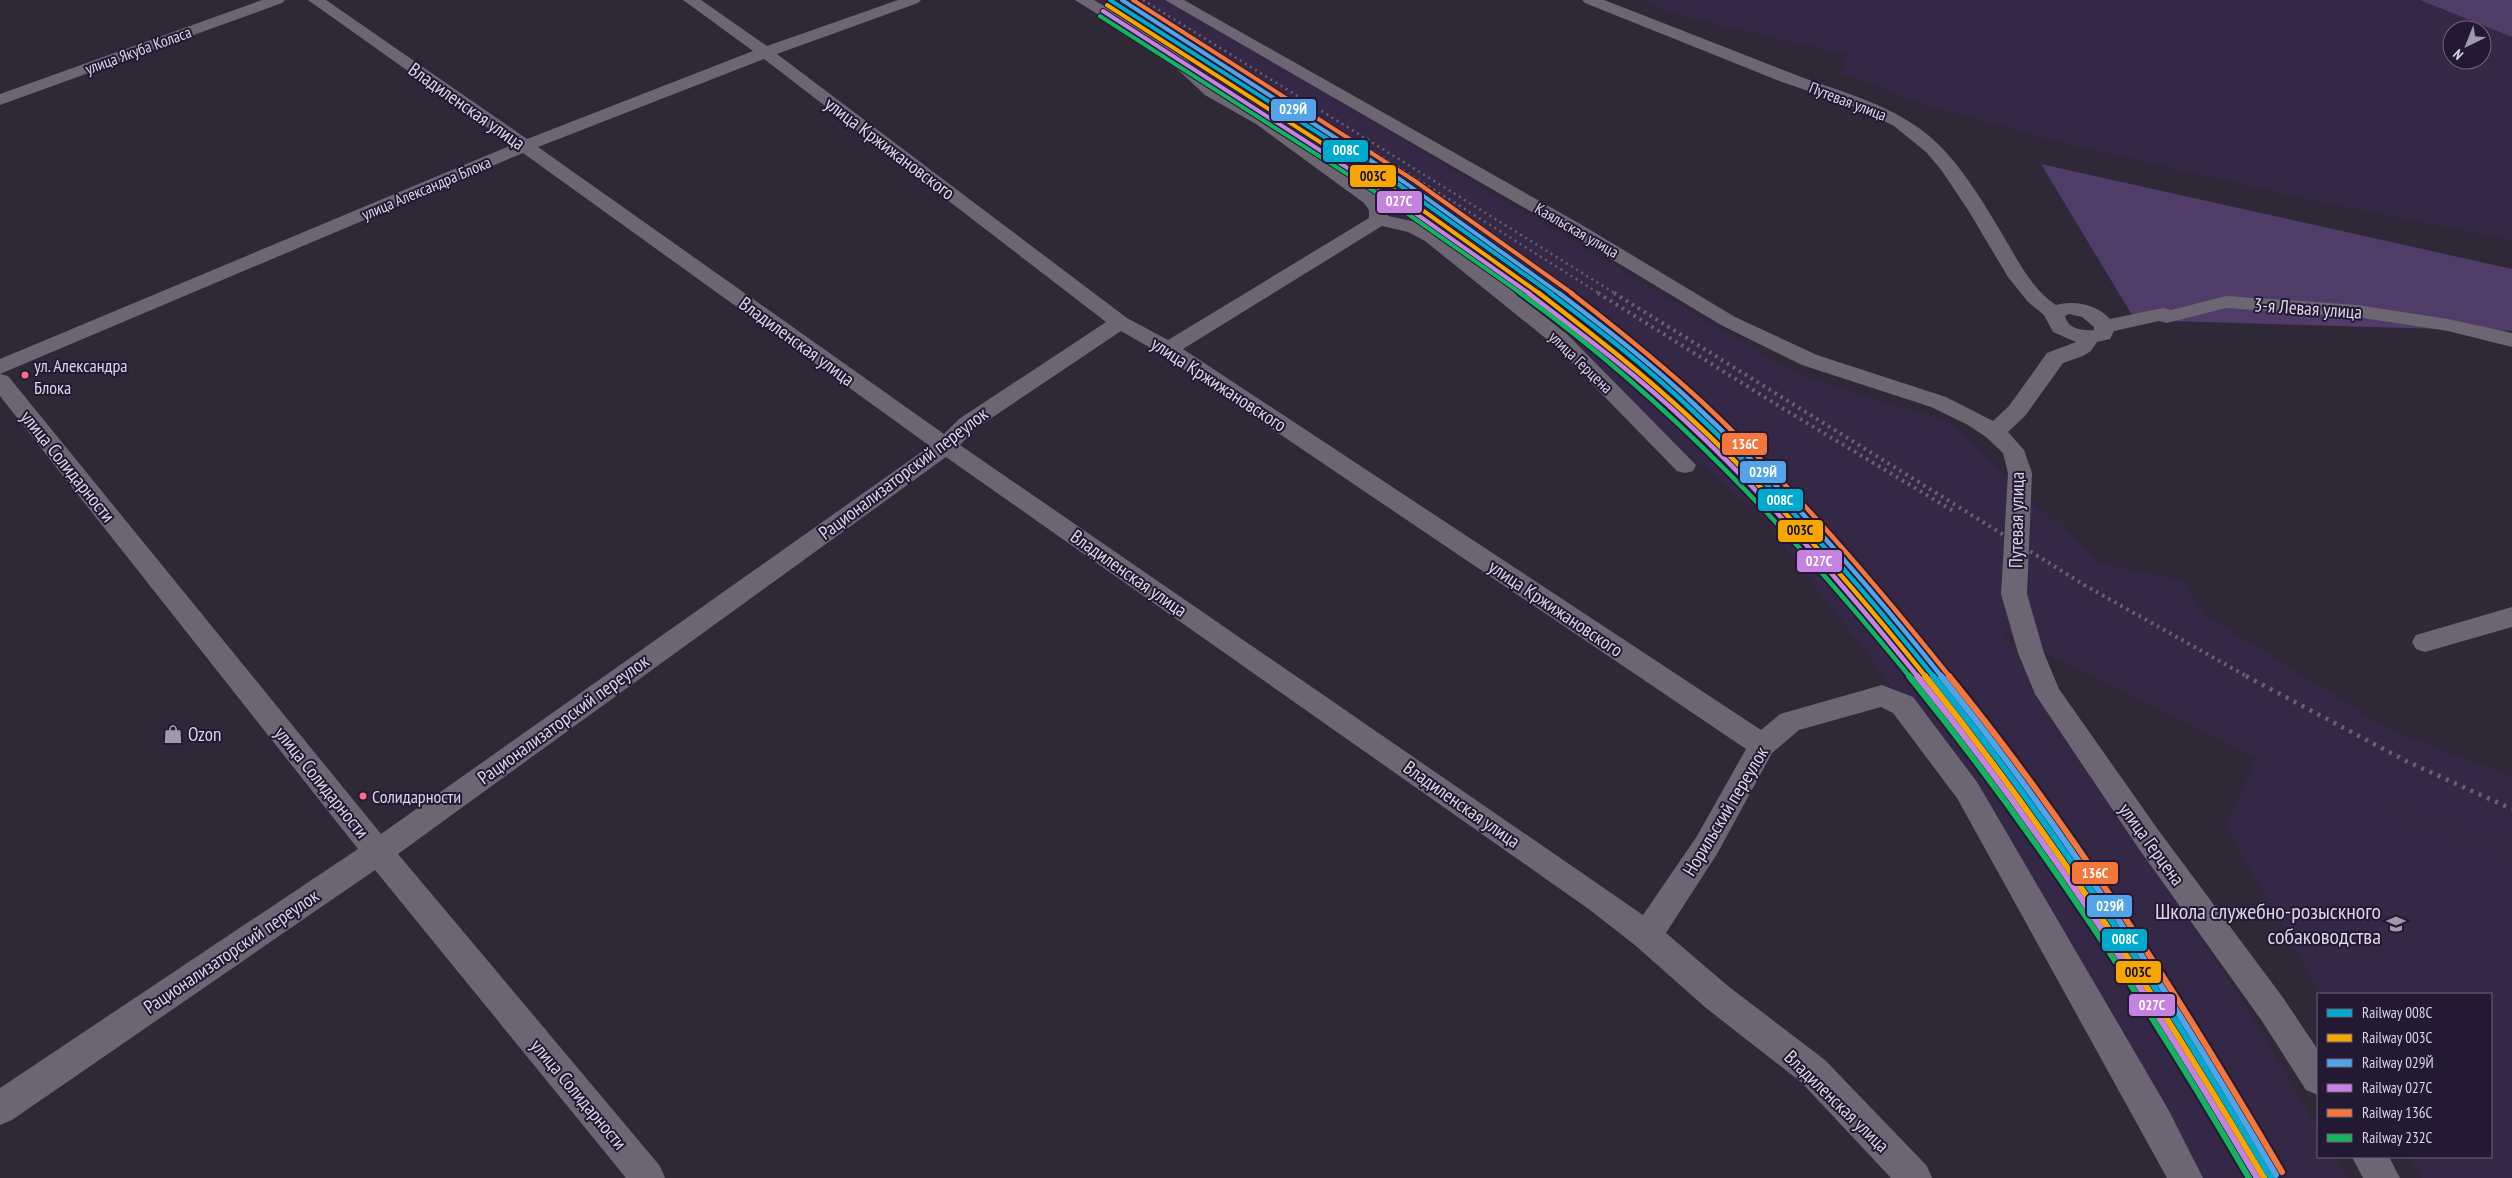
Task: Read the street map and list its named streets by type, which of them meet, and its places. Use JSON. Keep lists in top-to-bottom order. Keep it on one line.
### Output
{"streets":{"street":["улица Якуба Коласа","Путевая улица","Владиленская улица","улица Кржижановского","улица Александра Блока","Каяльская улица","3-я Левая улица","улица Герцена","улица Солидарности","Рационализаторский переулок","Норильский переулок"]},"crossings":[["Путевая улица","Каяльская улица"],["Путевая улица","3-я Левая улица"],["Путевая улица","улица Герцена"],["Владиленская улица","улица Александра Блока"],["Владиленская улица","Рационализаторский переулок"],["Владиленская улица","Норильский переулок"],["улица Кржижановского","улица Александра Блока"],["улица Кржижановского","Рационализаторский переулок"],["улица Кржижановского","Норильский переулок"],["улица Солидарности","Рационализаторский переулок"]],"places":{"other":["ул. Александра Блока","Солидарности"],"shop":["Ozon"],"school or university":["Школа служебно-розыскного собаководства"]},"lines":["rail line 008С","rail line 029Й","rail line 136С","rail line 003С","rail line 027С","rail line 232C"],"legend":["Railway 008С","Railway 003С","Railway 029Й","Railway 027С","Railway 136С","Railway 232C"],"north":"bottom left"}
